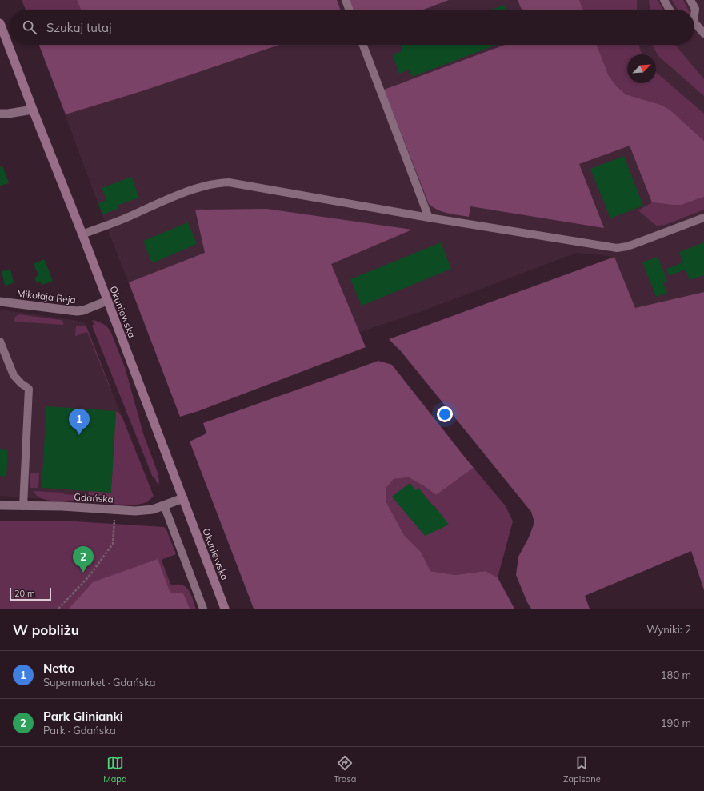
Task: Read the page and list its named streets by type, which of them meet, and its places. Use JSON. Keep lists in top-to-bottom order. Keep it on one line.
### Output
{"streets":{"main road":["Okuniewska"],"street":["Mikołaja Reja","Gdańska"]},"crossings":[["Mikołaja Reja","Okuniewska"],["Okuniewska","Gdańska"]],"scale_bar":"20 m","north":"top right","page":{"search":"Szukaj tutaj","pins":["1","2"],"scale":"20 m","heading":["W pobliżu","Wyniki: 2"],"list":[{"mark":"1","name":"Netto","note":"Supermarket · Gdańska","value":"180 m"},{"mark":"2","name":"Park Glinianki","note":"Park · Gdańska","value":"190 m"}],"nav":["Mapa","Trasa","Zapisane"]}}
